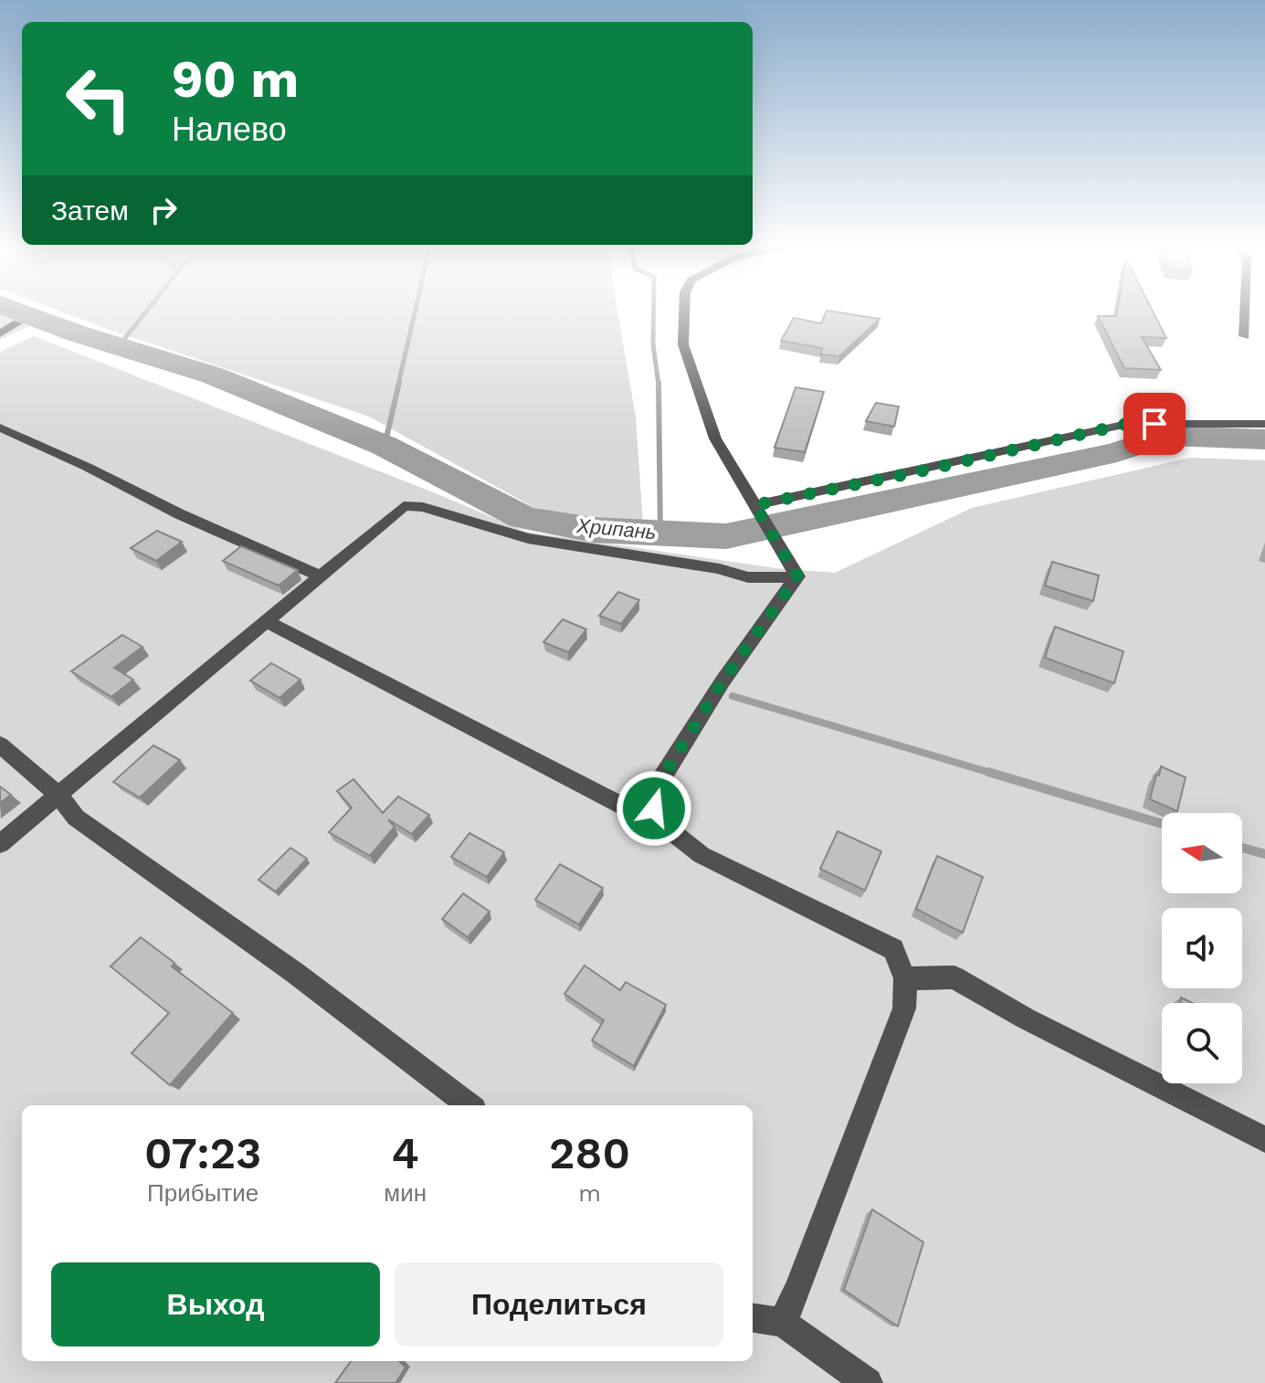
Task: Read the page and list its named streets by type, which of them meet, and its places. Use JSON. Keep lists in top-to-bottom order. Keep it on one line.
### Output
{"water":["Хрипань"],"north":"left","page":{"turn":["90 m","Налево"],"then":"Затем","eta":["07:23","Прибытие","4","мин","280","m"],"buttons":["Выход","Поделиться"]}}
